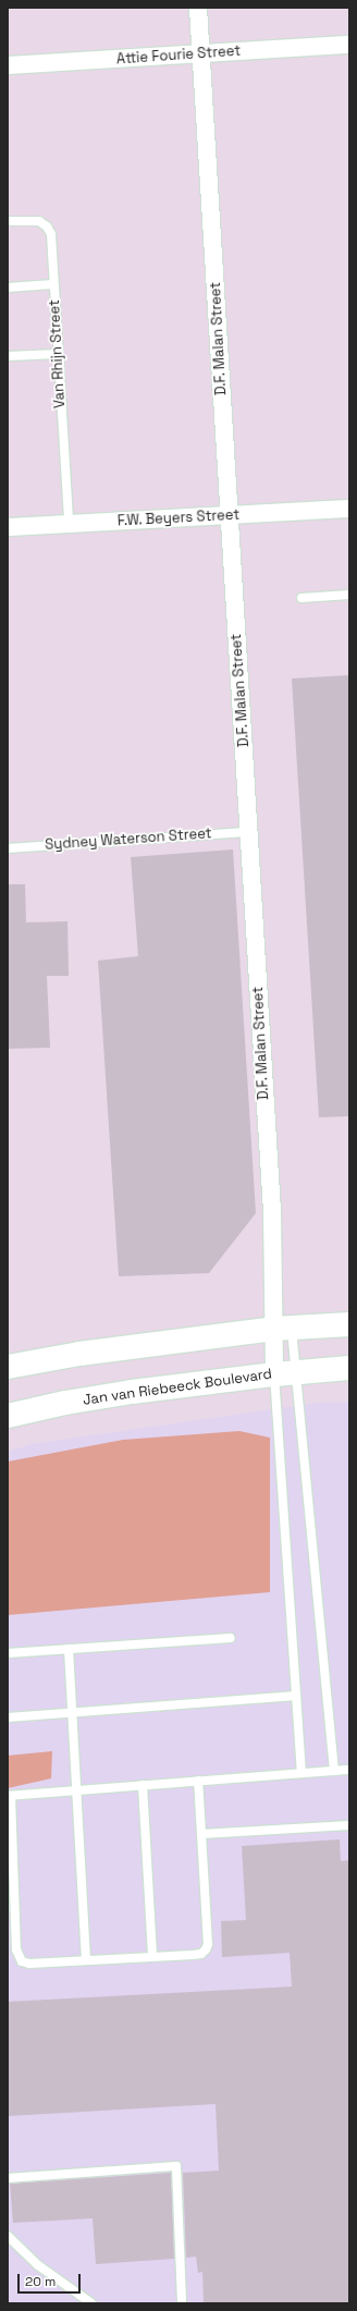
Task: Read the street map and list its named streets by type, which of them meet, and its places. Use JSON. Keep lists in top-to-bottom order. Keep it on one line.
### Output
{"streets":{"street":["Attie Fourie Street","D.F. Malan Street","F.W. Beyers Street","Jan van Riebeeck Boulevard"],"lane":["Van Rhijn Street","Sydney Waterson Street"]},"crossings":[["Attie Fourie Street","D.F. Malan Street"],["D.F. Malan Street","F.W. Beyers Street"],["D.F. Malan Street","Sydney Waterson Street"],["D.F. Malan Street","Jan van Riebeeck Boulevard"],["Van Rhijn Street","F.W. Beyers Street"]],"scale_bar":"20 m"}
